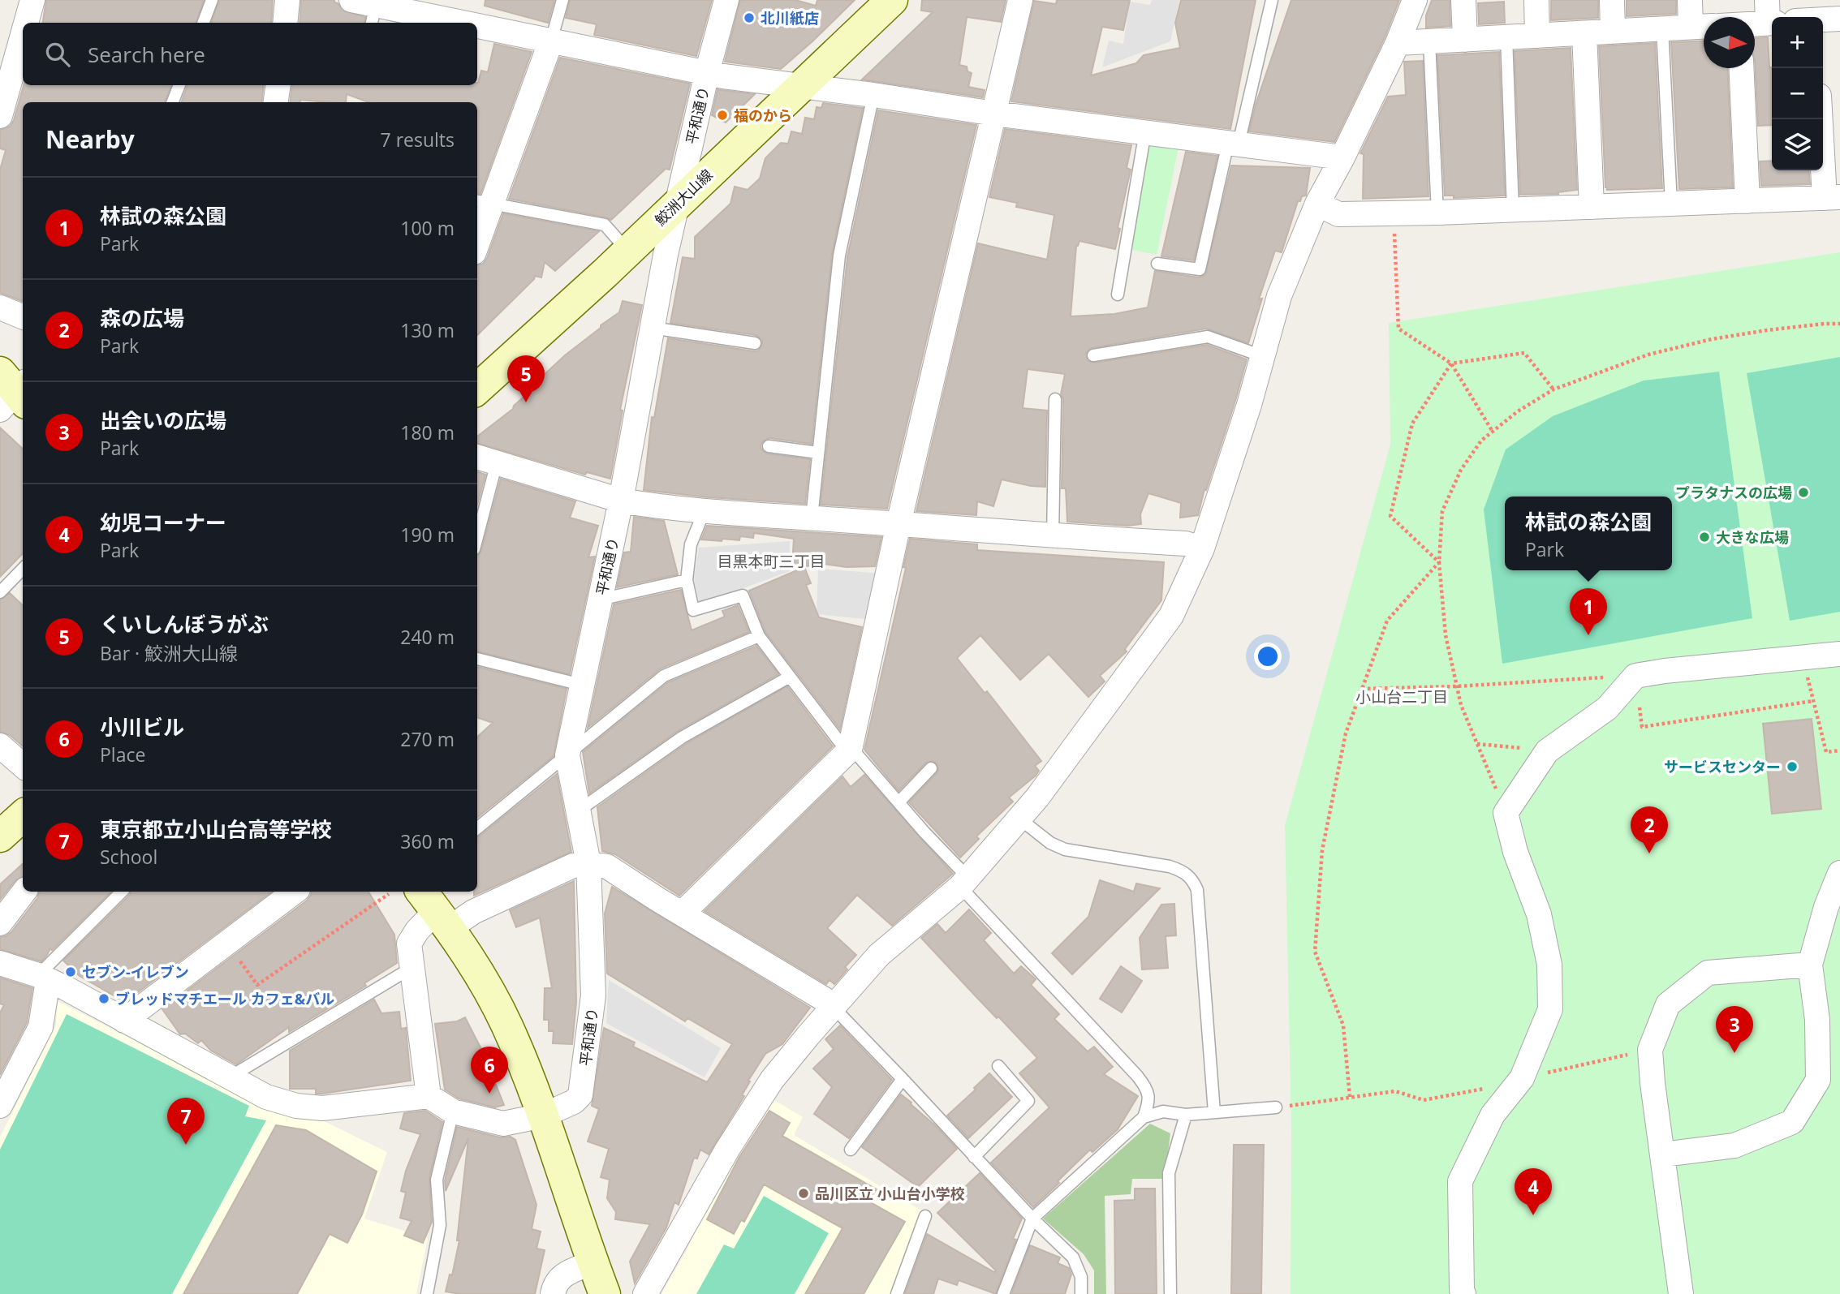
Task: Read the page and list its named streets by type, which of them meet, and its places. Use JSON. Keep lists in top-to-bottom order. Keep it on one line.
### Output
{"streets":{"main road":["鮫洲大山線"],"street":["平和通り"]},"crossings":[["平和通り","鮫洲大山線"]],"districts":["目黒本町三丁目","小山台二丁目"],"places":["北川紙店","福のから","プラタナスの広場","大きな広場","サービスセンター","セブン-イレブン","ブレッドマチエール カフェ&バル","品川区立 小山台小学校"],"north":"right","page":{"map_buttons":["+","−"],"search":"Search here","heading":["Nearby","7 results"],"list":[{"mark":"1","name":"林試の森公園","note":"Park","value":"100 m"},{"mark":"2","name":"森の広場","note":"Park","value":"130 m"},{"mark":"3","name":"出会いの広場","note":"Park","value":"180 m"},{"mark":"4","name":"幼児コーナー","note":"Park","value":"190 m"},{"mark":"5","name":"くいしんぼうがぶ","note":"Bar · 鮫洲大山線","value":"240 m"},{"mark":"6","name":"小川ビル","note":"Place","value":"270 m"},{"mark":"7","name":"東京都立小山台高等学校","note":"School","value":"360 m"}],"pins":["5","1","2","3","6","7","4"],"popup":["林試の森公園","Park"]}}
